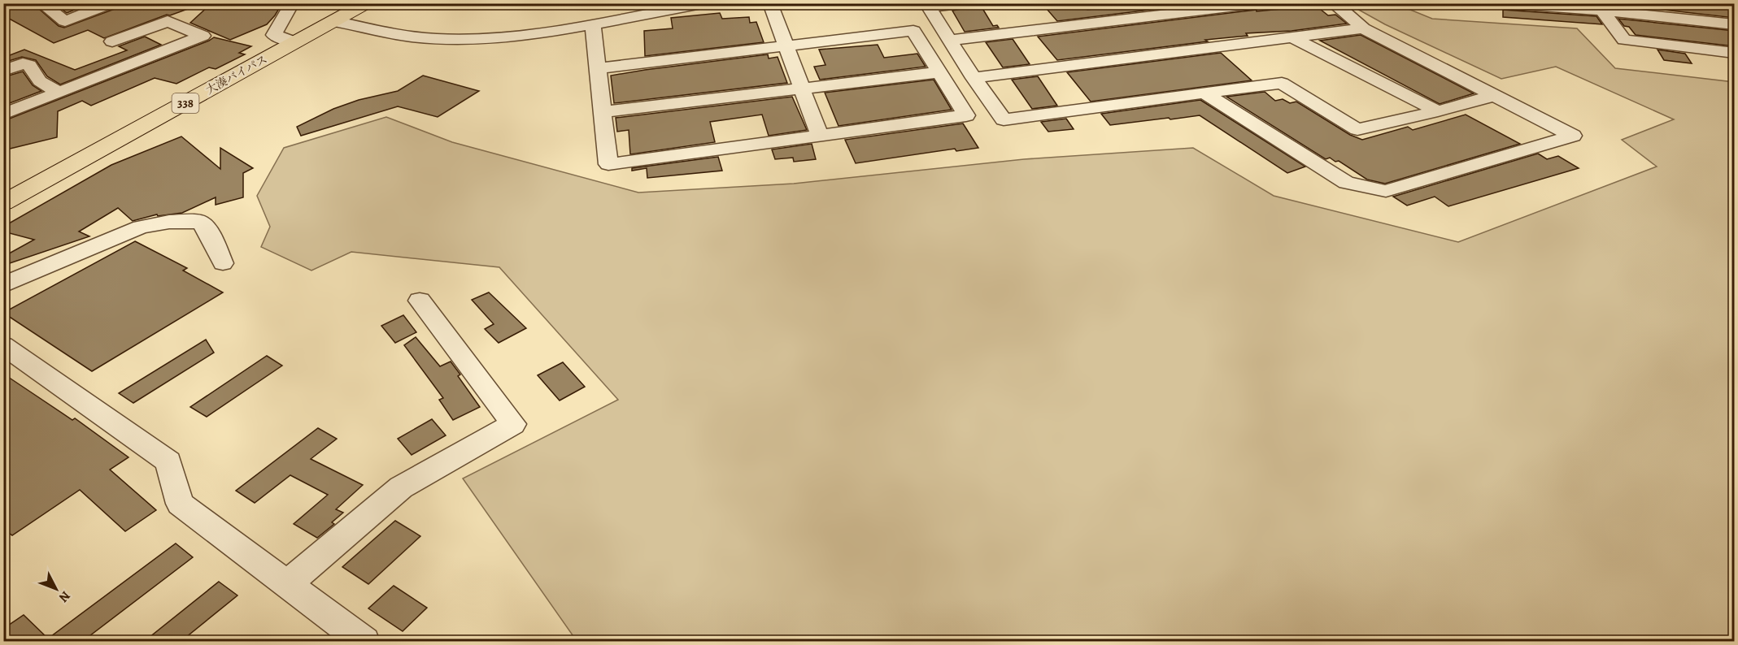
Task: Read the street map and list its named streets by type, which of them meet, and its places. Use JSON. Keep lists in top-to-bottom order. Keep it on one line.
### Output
{"streets":{"highway":["大湊バイパス","338"]},"north":"bottom right"}
